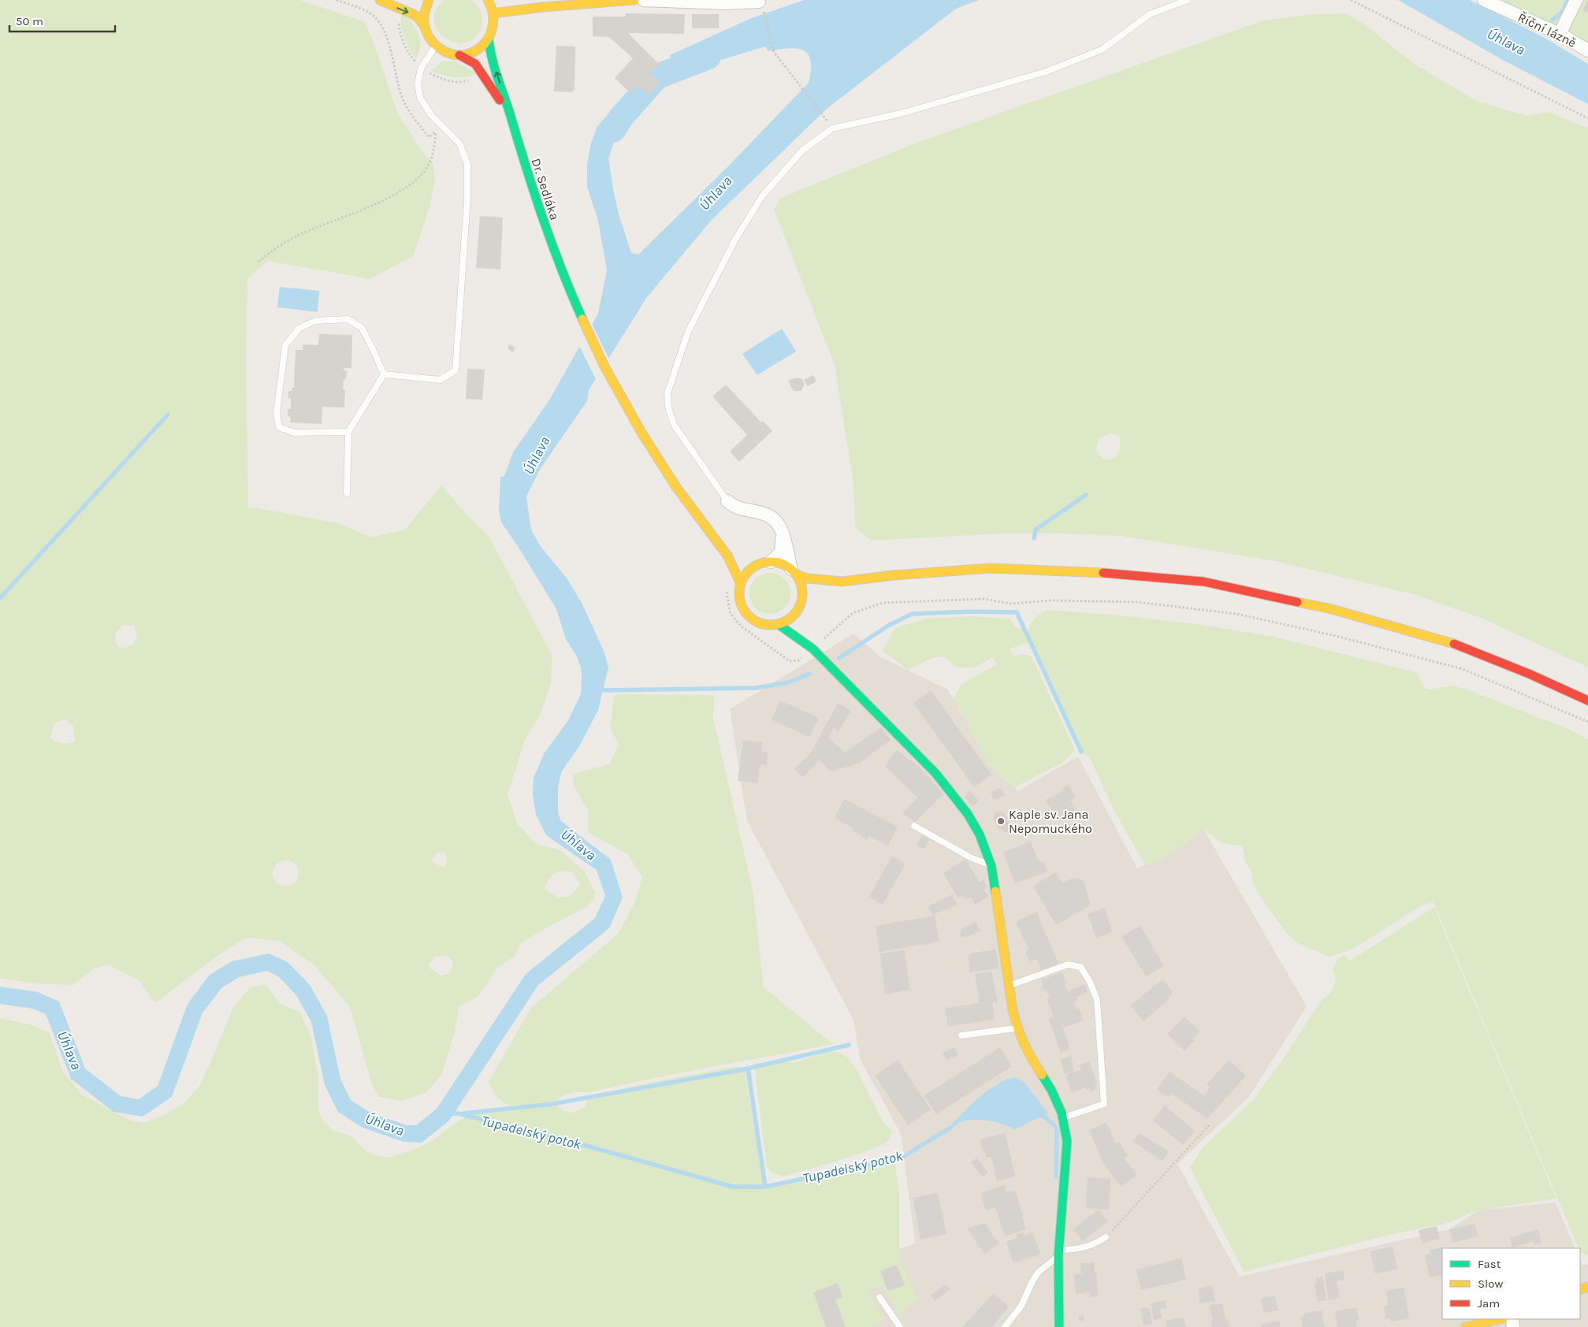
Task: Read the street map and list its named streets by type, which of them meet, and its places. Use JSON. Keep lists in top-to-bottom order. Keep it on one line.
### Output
{"streets":{"main road":["Dr. Sedláka"],"street":["Říční lázně"]},"water":["Úhlava","Tupadelský potok"],"places":["Kaple sv. Jana Nepomuckého"],"legend":["Fast","Slow","Jam"],"scale_bar":"50 m"}
